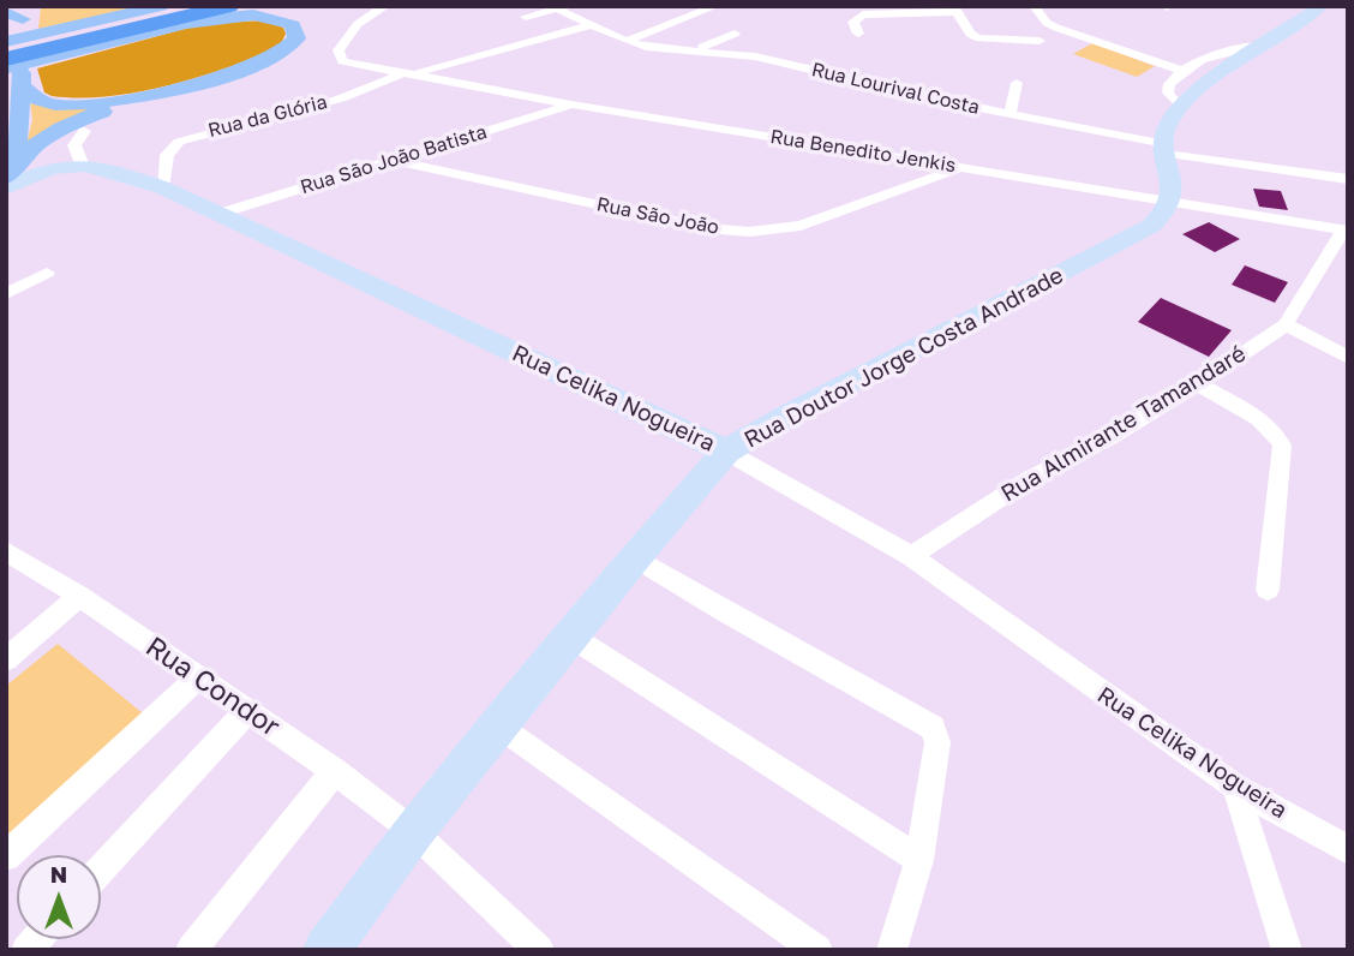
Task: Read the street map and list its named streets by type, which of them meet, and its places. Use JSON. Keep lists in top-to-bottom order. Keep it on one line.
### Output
{"streets":{"main road":["Rua Doutor Jorge Costa Andrade","Rua Celika Nogueira"],"street":["Rua Lourival Costa","Rua da Glória","Rua Benedito Jenkis","Rua São João Batista","Rua São João","Rua Almirante Tamandaré","Rua Condor"]},"crossings":[["Rua Lourival Costa","Rua da Glória"],["Rua da Glória","Rua Benedito Jenkis"],["Rua da Glória","Rua Celika Nogueira"],["Rua Benedito Jenkis","Rua São João Batista"],["Rua Benedito Jenkis","Rua São João"],["Rua Benedito Jenkis","Rua Doutor Jorge Costa Andrade"],["Rua Benedito Jenkis","Rua Almirante Tamandaré"],["Rua São João Batista","Rua São João"],["Rua São João Batista","Rua Celika Nogueira"],["Rua Doutor Jorge Costa Andrade","Rua Celika Nogueira"],["Rua Doutor Jorge Costa Andrade","Rua Condor"],["Rua Celika Nogueira","Rua Almirante Tamandaré"]],"north":"top"}
